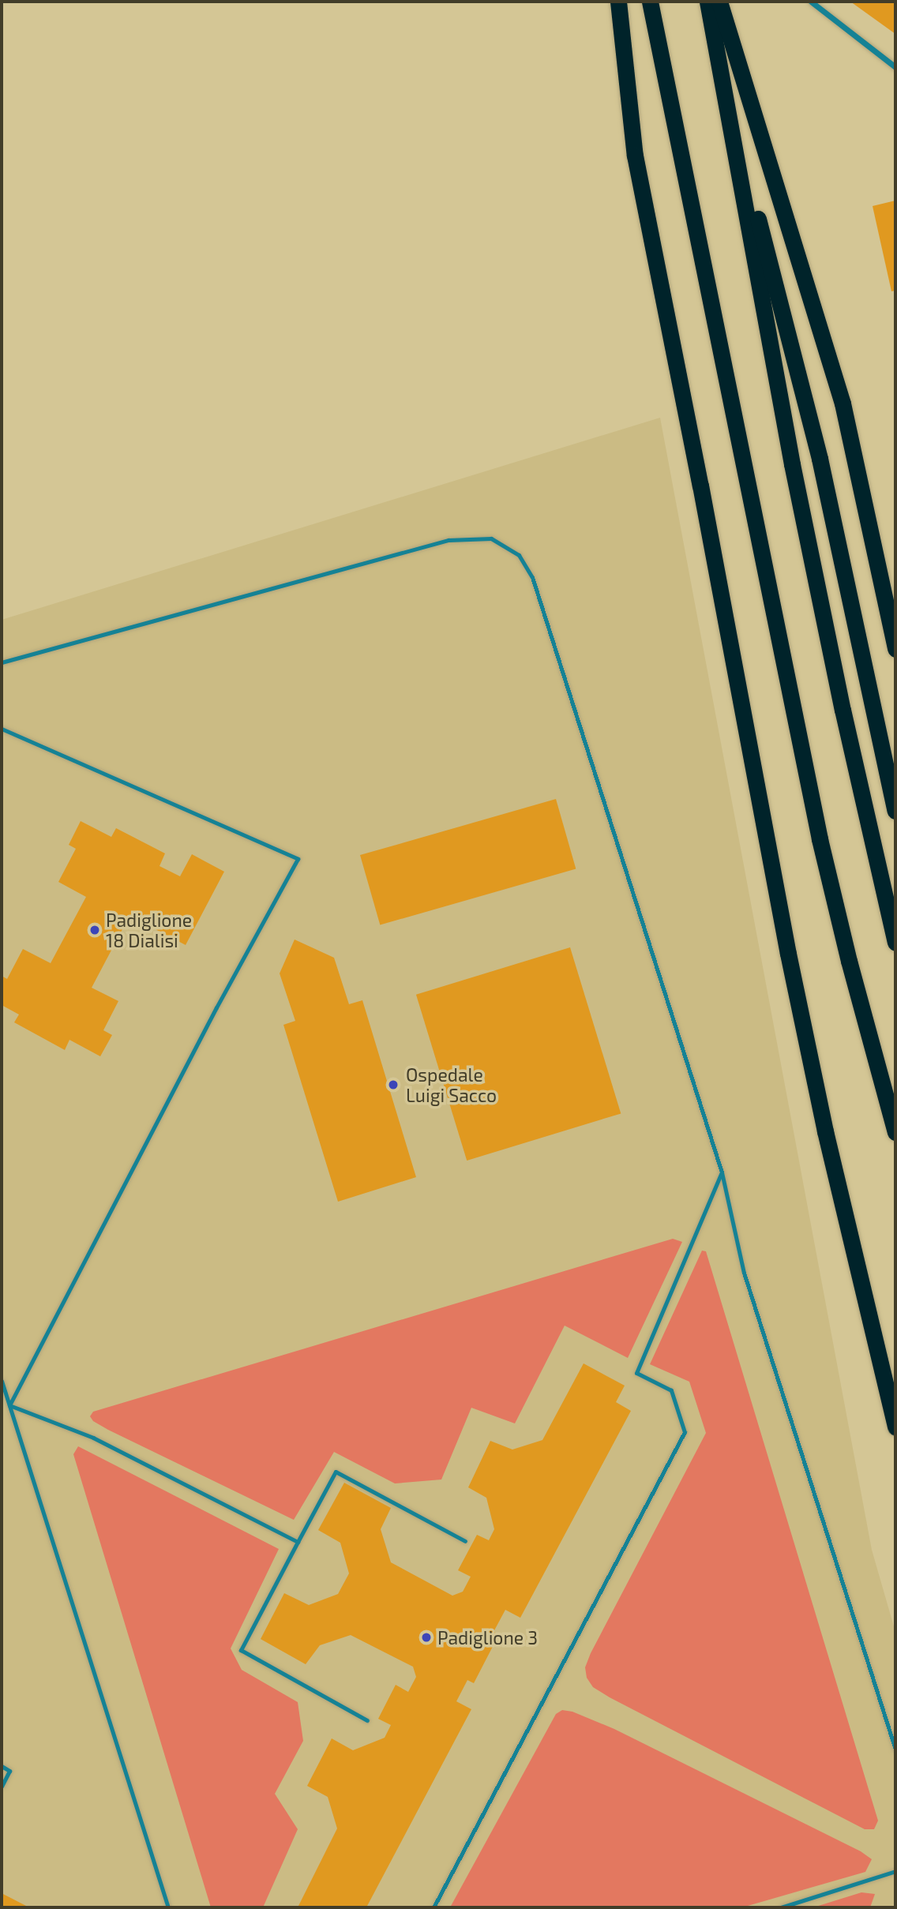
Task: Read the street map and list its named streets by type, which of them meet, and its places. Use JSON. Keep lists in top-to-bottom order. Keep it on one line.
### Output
{"places":["Padiglione 18 Dialisi","Ospedale Luigi Sacco","Padiglione 3"]}
